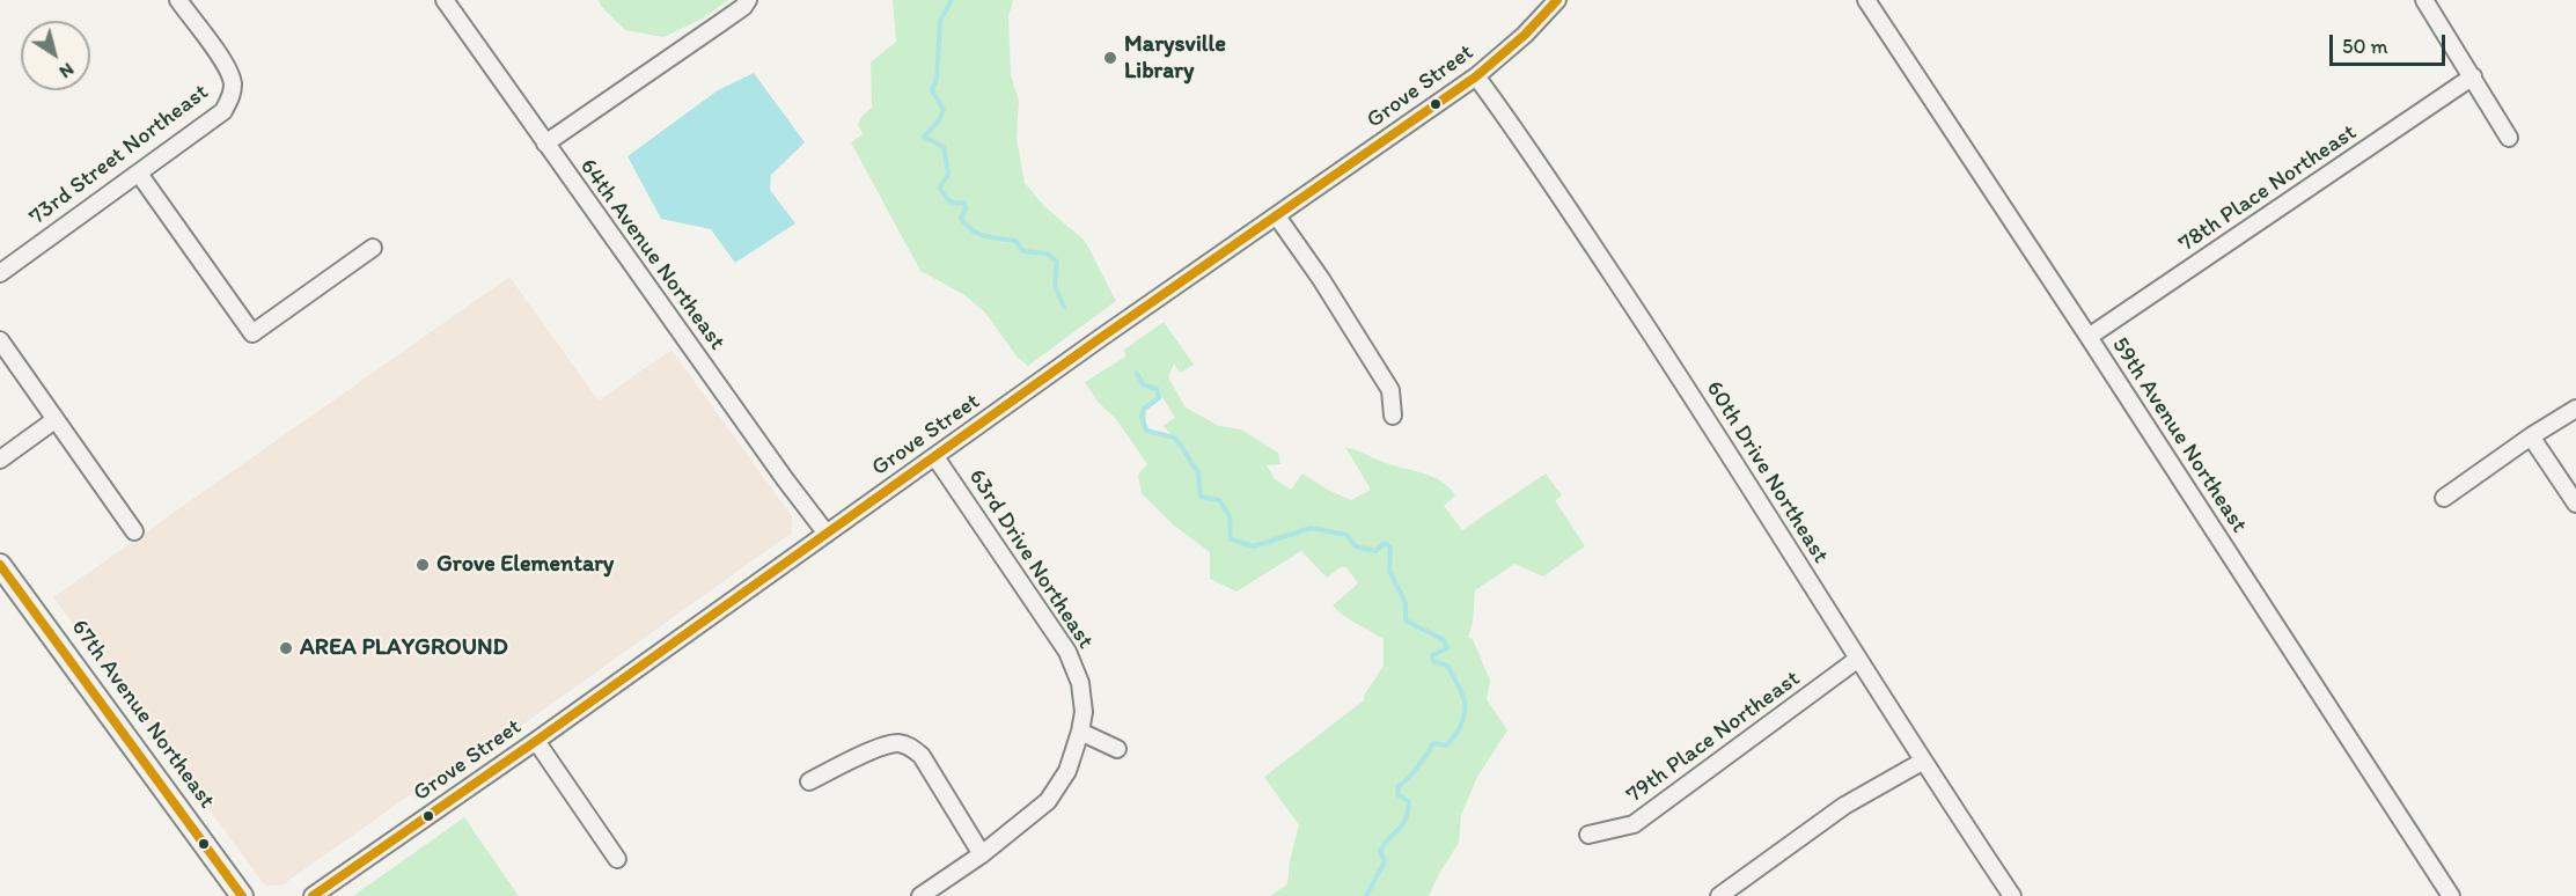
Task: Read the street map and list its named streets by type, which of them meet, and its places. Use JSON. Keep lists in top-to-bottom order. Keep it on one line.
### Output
{"streets":{"main road":["67th Avenue Northeast"],"street":["Grove Street","73rd Street Northeast","78th Place Northeast","64th Avenue Northeast","59th Avenue Northeast","60th Drive Northeast","63rd Drive Northeast","79th Place Northeast"]},"crossings":[["Grove Street","64th Avenue Northeast"],["Grove Street","60th Drive Northeast"],["Grove Street","63rd Drive Northeast"],["78th Place Northeast","59th Avenue Northeast"],["60th Drive Northeast","79th Place Northeast"]],"places":["Marysville Library","Grove Elementary","AREA PLAYGROUND"],"scale_bar":"50 m","north":"bottom right"}
